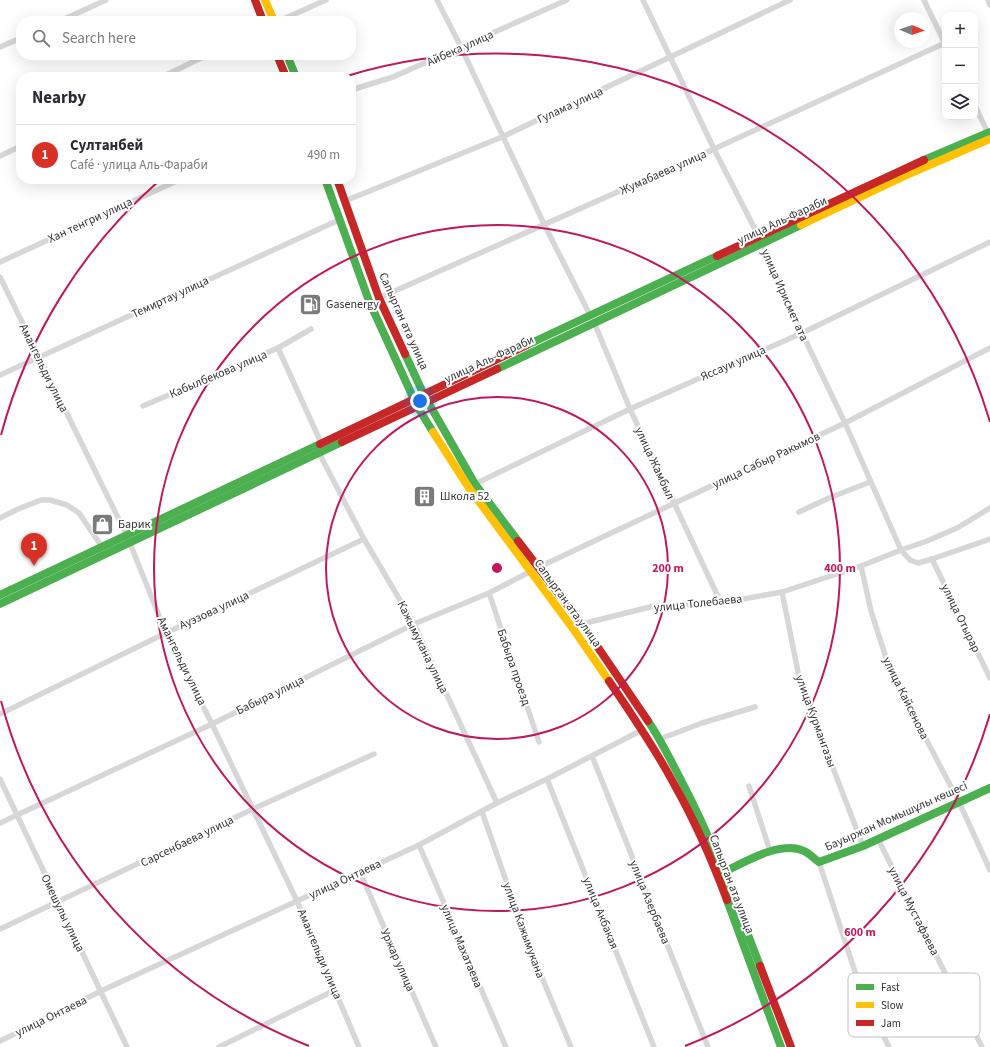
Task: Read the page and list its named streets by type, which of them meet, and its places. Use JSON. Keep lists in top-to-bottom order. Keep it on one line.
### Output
{"streets":{"main road":["улица Аль-Фараби","Сапырган ата улица","Бауыржан Момышұлы көшесі"],"street":["Айбека улица","Гулама улица","Жумабаева улица","Хан тенгри улица","улица Ирисмет ата","Темиртау улица","Яссауи улица","Амангельди улица","Кабылбекова улица","улица Сабыр Ракымов","улица Жамбыл","улица Толебаева","Ауэзова улица","улица Отырар","Кажымукана улица","Бабыра проезд","Бабыра улица","улица Кайсенова","улица Курмангазы","Сарсенбаева улица","улица Онтаева","улица Азербаева","улица Мустафаева","Омешулы улица","улица Акбакая","улица Кажымукана","улица Махатаева","Уржар улица"]},"crossings":[["Айбека улица","улица Жамбыл"],["Гулама улица","улица Ирисмет ата"],["Гулама улица","Сапырган ата улица"],["Гулама улица","улица Жамбыл"],["Жумабаева улица","улица Ирисмет ата"],["Жумабаева улица","Сапырган ата улица"],["Жумабаева улица","улица Жамбыл"],["улица Аль-Фараби","улица Ирисмет ата"],["улица Аль-Фараби","Сапырган ата улица"],["улица Аль-Фараби","Амангельди улица"],["улица Аль-Фараби","Кабылбекова улица"],["улица Аль-Фараби","улица Жамбыл"],["улица Аль-Фараби","Кажымукана улица"],["улица Ирисмет ата","Яссауи улица"],["улица Ирисмет ата","улица Сабыр Ракымов"],["улица Ирисмет ата","улица Толебаева"],["Темиртау улица","Сапырган ата улица"],["Темиртау улица","Амангельди улица"],["Сапырган ата улица","Яссауи улица"],["Сапырган ата улица","улица Сабыр Ракымов"],["Сапырган ата улица","улица Толебаева"],["Сапырган ата улица","Бабыра улица"],["Сапырган ата улица","Бауыржан Момышұлы көшесі"],["Сапырган ата улица","улица Онтаева"],["Яссауи улица","улица Жамбыл"],["Амангельди улица","Ауэзова улица"],["Амангельди улица","Бабыра улица"],["Амангельди улица","Сарсенбаева улица"],["Амангельди улица","улица Онтаева"],["Кабылбекова улица","Кажымукана улица"],["улица Сабыр Ракымов","улица Жамбыл"],["улица Сабыр Ракымов","Бабыра улица"],["улица Жамбыл","улица Толебаева"],["улица Толебаева","улица Кайсенова"],["улица Толебаева","улица Курмангазы"],["Ауэзова улица","Кажымукана улица"],["Кажымукана улица","Бабыра улица"],["Кажымукана улица","улица Онтаева"],["Бабыра проезд","Бабыра улица"],["Бабыра улица","Омешулы улица"],["улица Кайсенова","Бауыржан Момышұлы көшесі"],["улица Курмангазы","Бауыржан Момышұлы көшесі"],["Бауыржан Момышұлы көшесі","улица Мустафаева"],["Сарсенбаева улица","Омешулы улица"],["улица Онтаева","улица Азербаева"],["улица Онтаева","Омешулы улица"],["улица Онтаева","улица Акбакая"],["улица Онтаева","улица Кажымукана"],["улица Онтаева","улица Махатаева"],["улица Онтаева","Уржар улица"]],"places":{"fuel station":["Gasenergy"],"building":["Школа 52"],"shop":["Барик"]},"legend":["Fast","Slow","Jam"],"north":"right","page":{"map_buttons":["+","−"],"search":"Search here","heading":"Nearby","list":[{"mark":"1","name":"Султанбей","note":"Café · улица Аль-Фараби","value":"490 m"}],"pins":"1"},"rings":["200 m","400 m","600 m"]}
